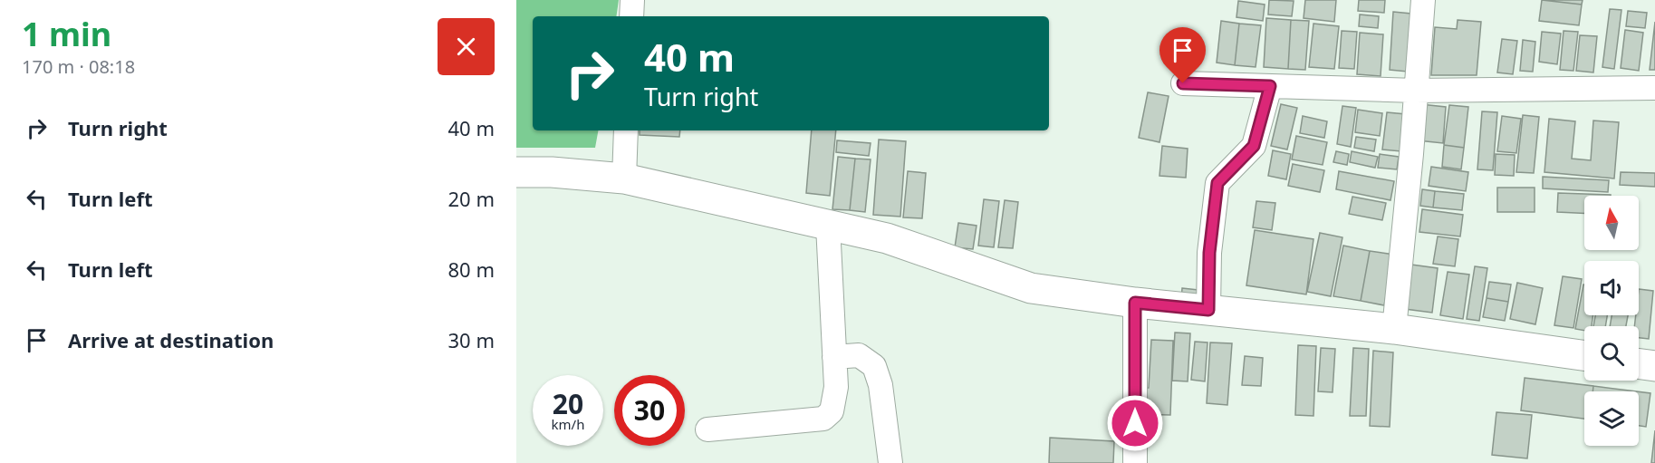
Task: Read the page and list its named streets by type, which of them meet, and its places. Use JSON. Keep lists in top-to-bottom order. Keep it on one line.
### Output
{"north":"top","page":{"heading":["1 min","170 m · 08:18"],"turn":["40 m","Turn right"],"list":[{"name":"Turn right","value":"40 m"},{"name":"Turn left","value":"20 m"},{"name":"Turn left","value":"80 m"},{"name":"Arrive at destination","value":"30 m"}],"speed":"20 km/h","limit":"30"}}
